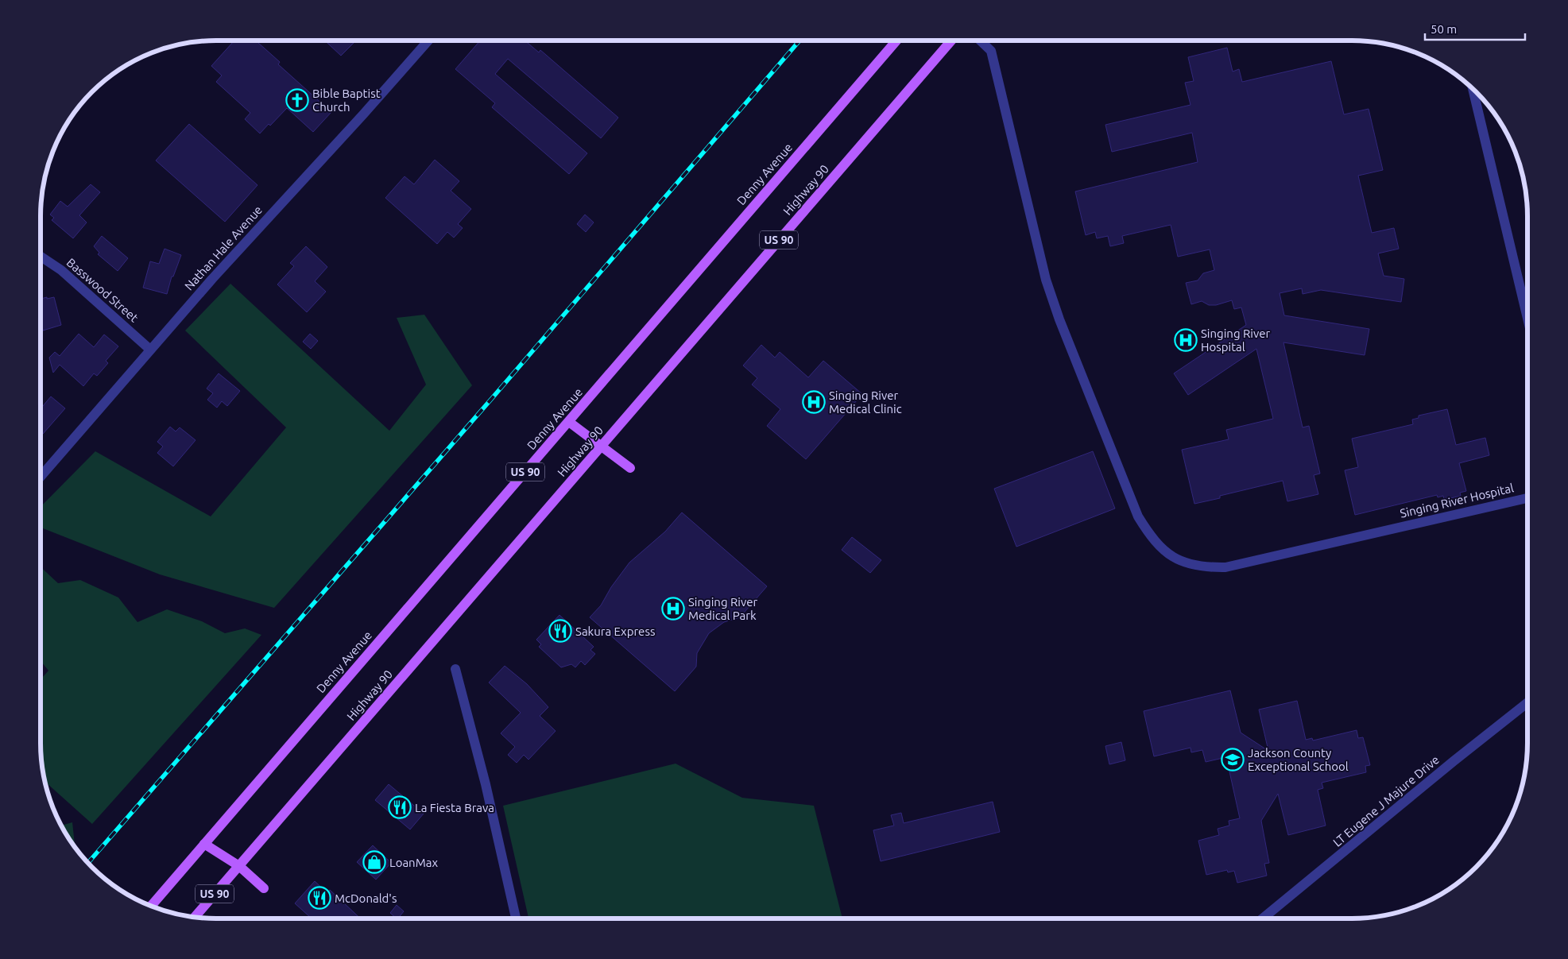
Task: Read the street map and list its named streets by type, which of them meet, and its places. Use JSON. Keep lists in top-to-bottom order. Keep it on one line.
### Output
{"streets":{"main road":["Denny Avenue","Highway 90","US 90"],"street":["Nathan Hale Avenue","Basswood Street","Singing River Hospital","LT Eugene J Majure Drive"]},"crossings":[["Nathan Hale Avenue","Basswood Street"]],"places":{"church":["Bible Baptist Church"],"hospital":["Singing River Hospital","Singing River Medical Clinic","Singing River Medical Park"],"restaurant":["Sakura Express","La Fiesta Brava","McDonald's"],"school or university":["Jackson County Exceptional School"],"shop":["LoanMax"]},"scale_bar":"50 m"}
